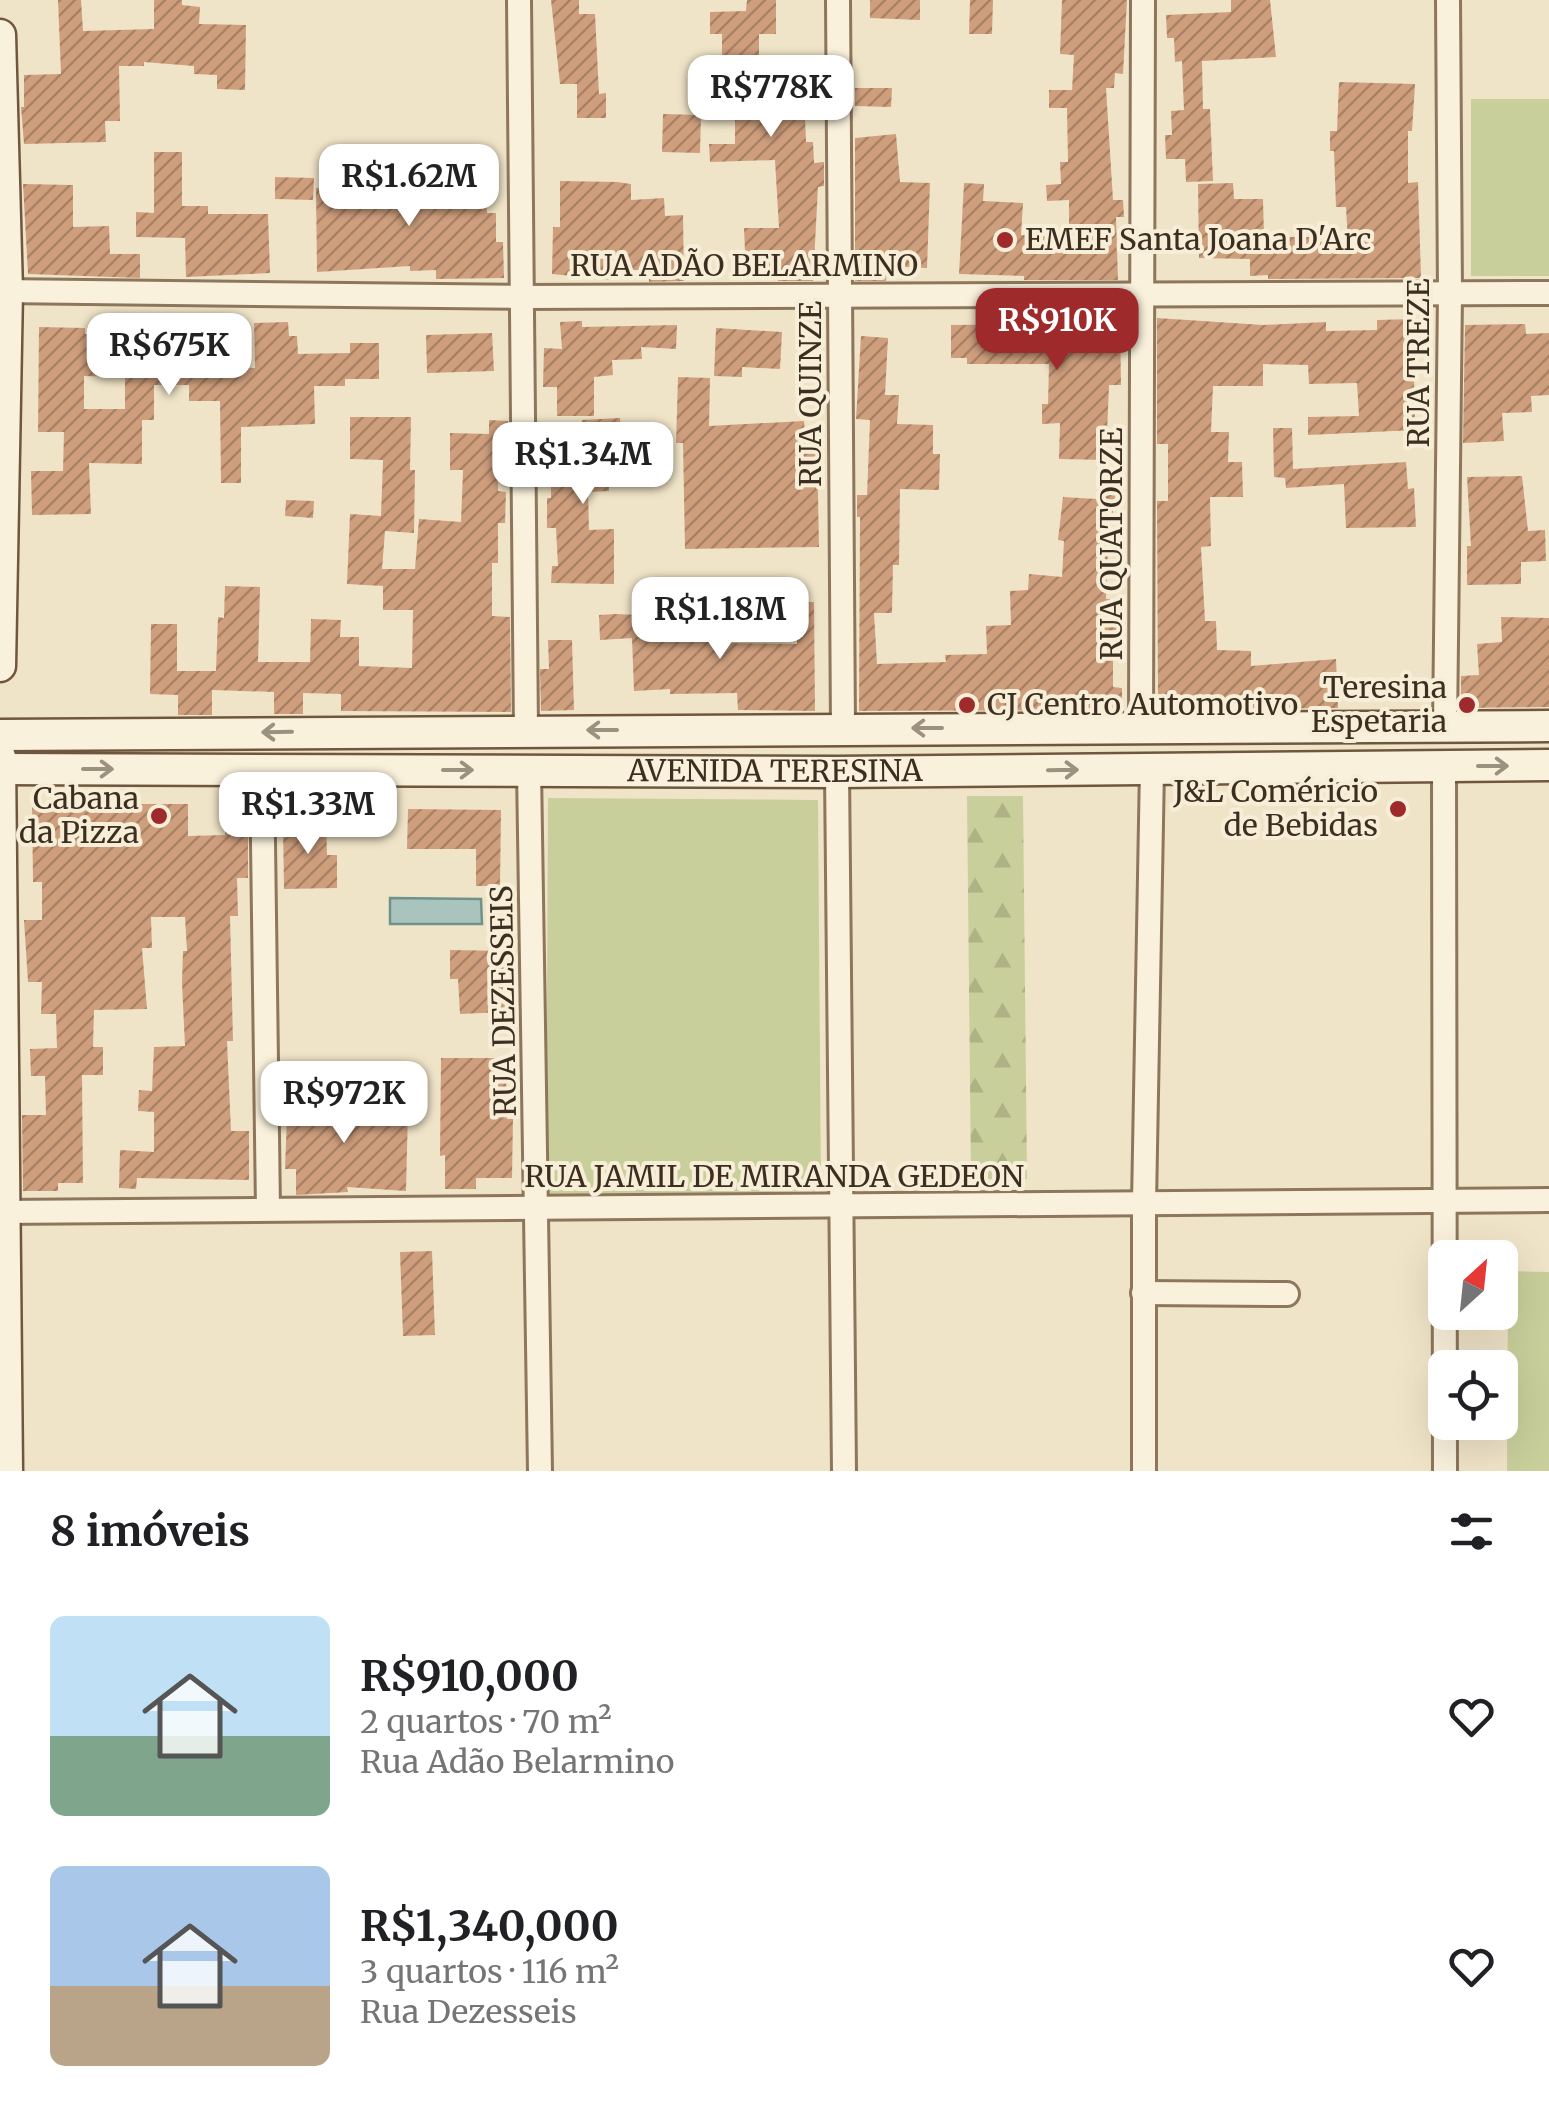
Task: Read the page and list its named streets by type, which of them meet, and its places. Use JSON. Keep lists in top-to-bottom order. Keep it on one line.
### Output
{"streets":{"main road":["AVENIDA TERESINA"],"street":["RUA ADÃO BELARMINO","RUA TREZE","RUA QUINZE","RUA QUATORZE","RUA DEZESSEIS","RUA JAMIL DE MIRANDA GEDEON"]},"crossings":[["RUA ADÃO BELARMINO","RUA TREZE"],["RUA ADÃO BELARMINO","RUA QUINZE"],["RUA ADÃO BELARMINO","RUA QUATORZE"],["RUA TREZE","AVENIDA TERESINA"],["RUA QUINZE","AVENIDA TERESINA"],["RUA QUATORZE","AVENIDA TERESINA"],["AVENIDA TERESINA","RUA DEZESSEIS"],["RUA DEZESSEIS","RUA JAMIL DE MIRANDA GEDEON"]],"places":["EMEF Santa Joana D'Arc","CJ Centro Automotivo","Teresina Espetaria","J&L Coméricio de Bebidas","Cabana da Pizza"],"north":"top right","page":{"price":["R$778K","R$1.62M","R$910K","R$675K","R$1.34M","R$1.18M","R$1.33M","R$972K"],"heading":"8 imóveis","list":[{"name":"R$910,000","note":"2 quartos · 70 m² · Rua Adão Belarmino"},{"name":"R$1,340,000","note":"3 quartos · 116 m² · Rua Dezesseis"}]}}
